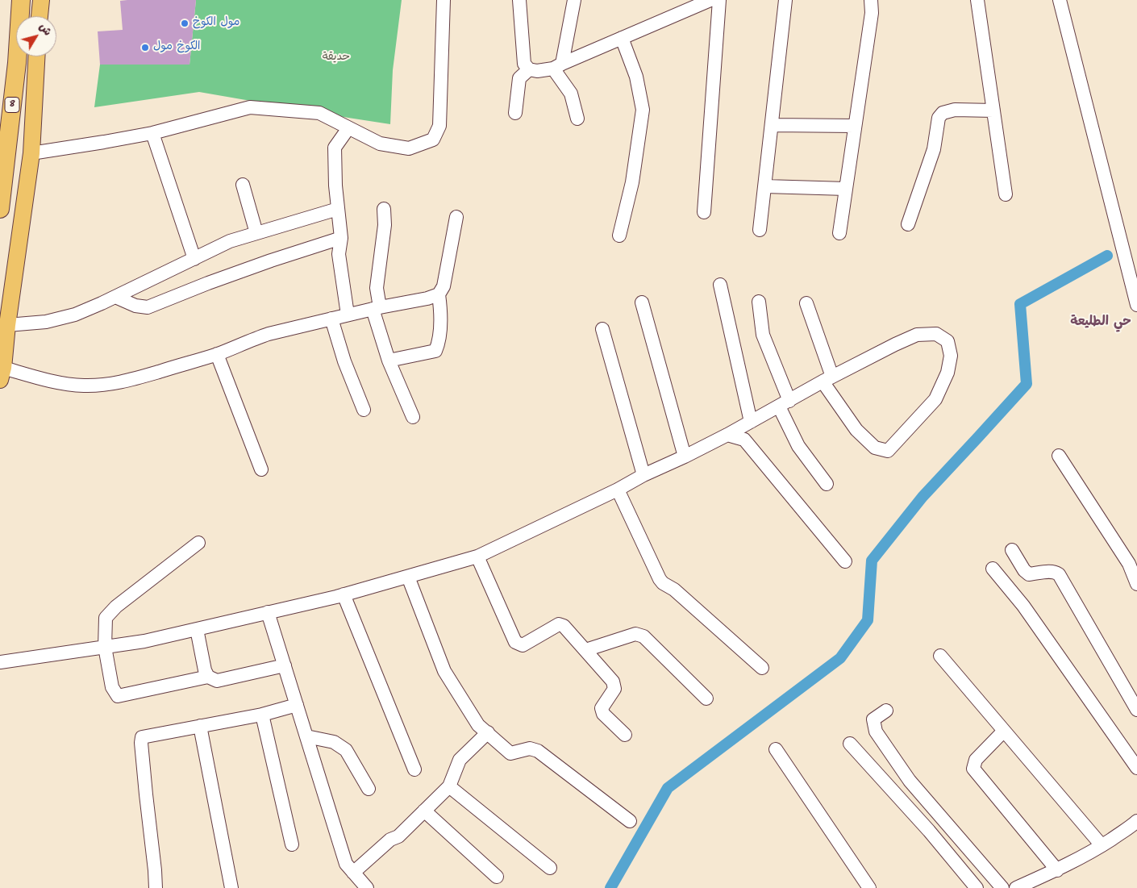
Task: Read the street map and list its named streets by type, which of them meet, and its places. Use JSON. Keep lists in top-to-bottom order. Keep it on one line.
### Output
{"streets":{"highway":["8"]},"districts":["حي الطليعة"],"parks":["حديقة"],"places":["مول الكوخ","الكوخ مول"],"north":"top right"}
